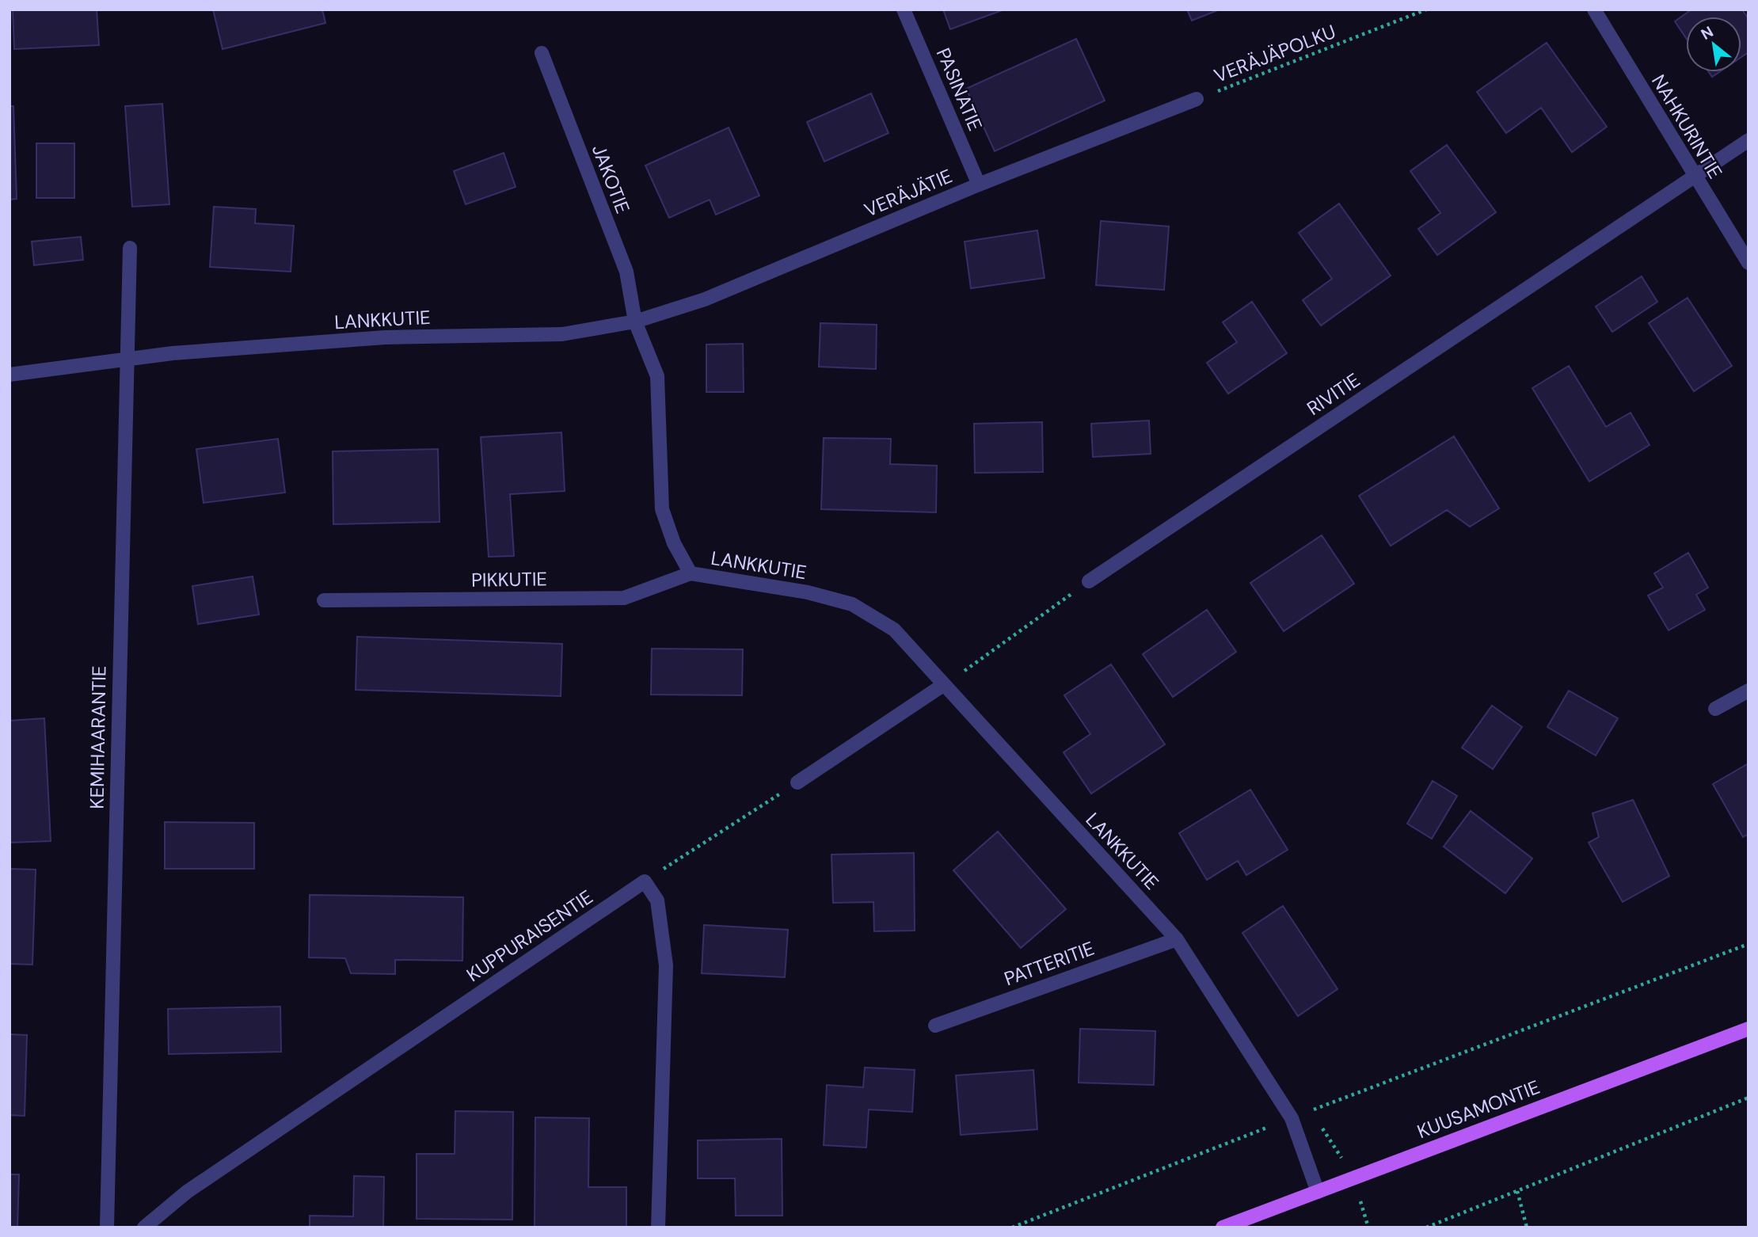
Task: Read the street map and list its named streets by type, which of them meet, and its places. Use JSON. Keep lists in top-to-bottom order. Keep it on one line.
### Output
{"streets":{"main road":["KUUSAMONTIE"],"street":["PASINATIE","NAHKURINTIE","JAKOTIE","VERÄJÄTIE","LANKKUTIE","RIVITIE","PIKKUTIE","KEMIHAARANTIE","KUPPURAISENTIE","PATTERITIE"],"path":["VERÄJÄPOLKU"]},"crossings":[["VERÄJÄPOLKU","VERÄJÄTIE"],["PASINATIE","VERÄJÄTIE"],["NAHKURINTIE","RIVITIE"],["JAKOTIE","VERÄJÄTIE"],["JAKOTIE","LANKKUTIE"],["VERÄJÄTIE","LANKKUTIE"],["LANKKUTIE","PIKKUTIE"],["LANKKUTIE","KEMIHAARANTIE"],["LANKKUTIE","PATTERITIE"],["LANKKUTIE","KUUSAMONTIE"]],"north":"top left"}
